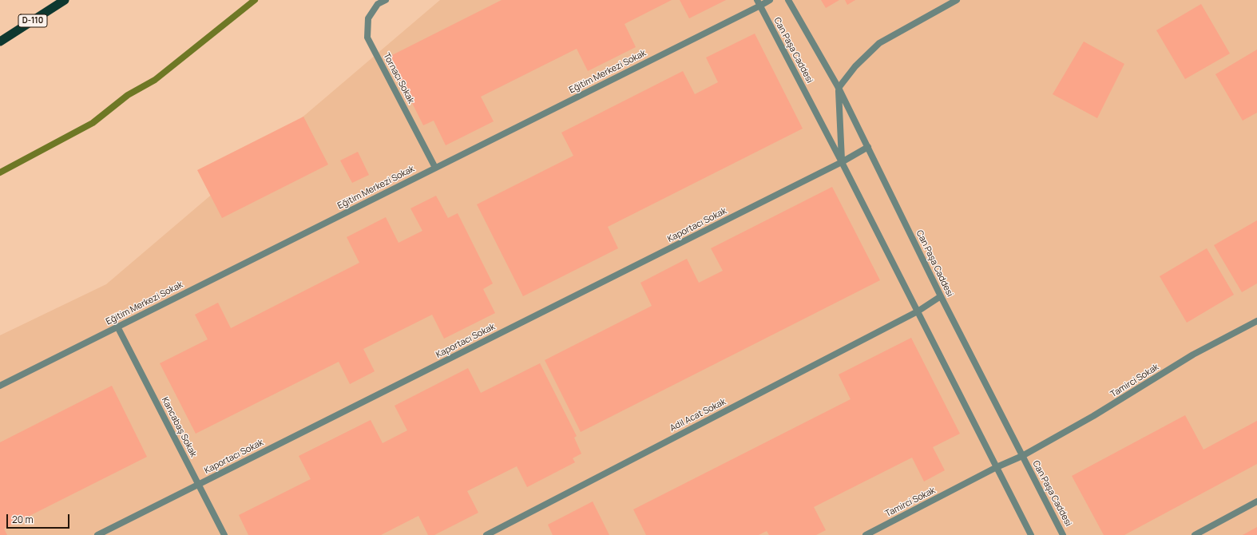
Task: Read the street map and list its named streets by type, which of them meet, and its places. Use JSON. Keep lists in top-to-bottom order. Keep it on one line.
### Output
{"streets":{"highway":["D-110"],"street":["Can Paşa Caddesi","Eğitim Merkezi Sokak","Tornacı Sokak","Kaportacı Sokak","Tamirci Sokak","Adil Acat Sokak","Kancabaş Sokak"]},"crossings":[["Can Paşa Caddesi","Eğitim Merkezi Sokak"],["Can Paşa Caddesi","Kaportacı Sokak"],["Can Paşa Caddesi","Tamirci Sokak"],["Can Paşa Caddesi","Adil Acat Sokak"],["Eğitim Merkezi Sokak","Tornacı Sokak"],["Eğitim Merkezi Sokak","Kancabaş Sokak"],["Kaportacı Sokak","Kancabaş Sokak"]],"scale_bar":"20 m"}
